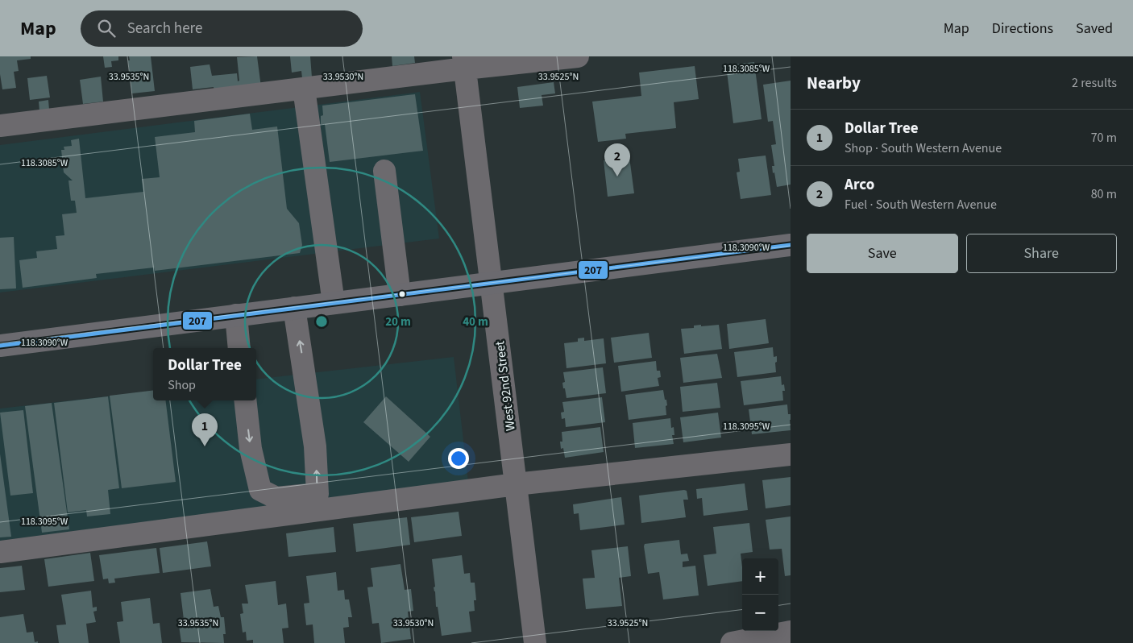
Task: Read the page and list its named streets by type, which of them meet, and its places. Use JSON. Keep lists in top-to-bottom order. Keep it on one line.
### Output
{"streets":{"street":["West 92nd Street"]},"lines":["transit line 207"],"page":{"header":"Map","search":"Search here","nav":["Map","Directions","Saved"],"heading":["Nearby","2 results"],"list":[{"mark":"1","name":"Dollar Tree","note":"Shop · South Western Avenue","value":"70 m"},{"mark":"2","name":"Arco","note":"Fuel · South Western Avenue","value":"80 m"}],"pins":["2","1"],"buttons":["Save","Share"],"popup":["Dollar Tree","Shop"],"map_buttons":["+","−"]},"coordinates":["118.3085°W","33.9535°N","33.9530°N","33.9525°N","118.3090°W","118.3095°W"],"rings":["20 m","40 m"]}
